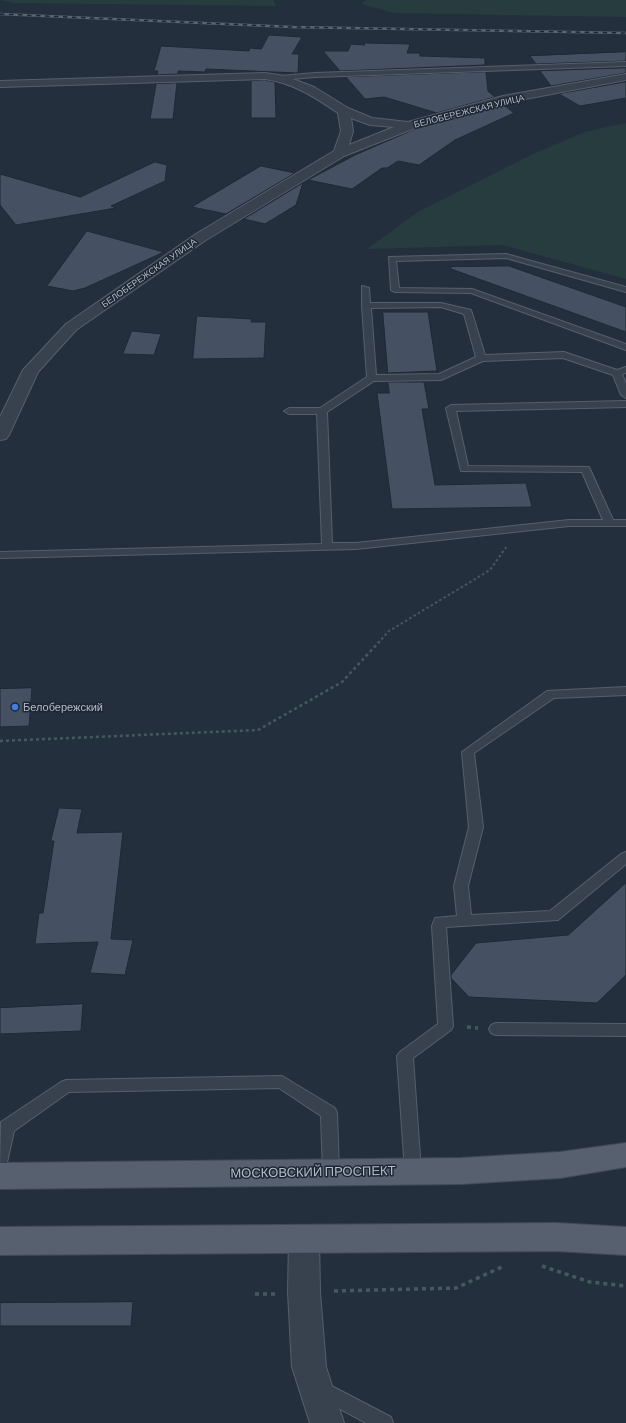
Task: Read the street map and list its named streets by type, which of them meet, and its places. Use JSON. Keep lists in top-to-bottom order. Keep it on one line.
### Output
{"streets":{"main road":["МОСКОВСКИЙ ПРОСПЕКТ"],"street":["БЕЛОБЕРЕЖСКАЯ УЛИЦА"]},"places":["Белобережский"]}
